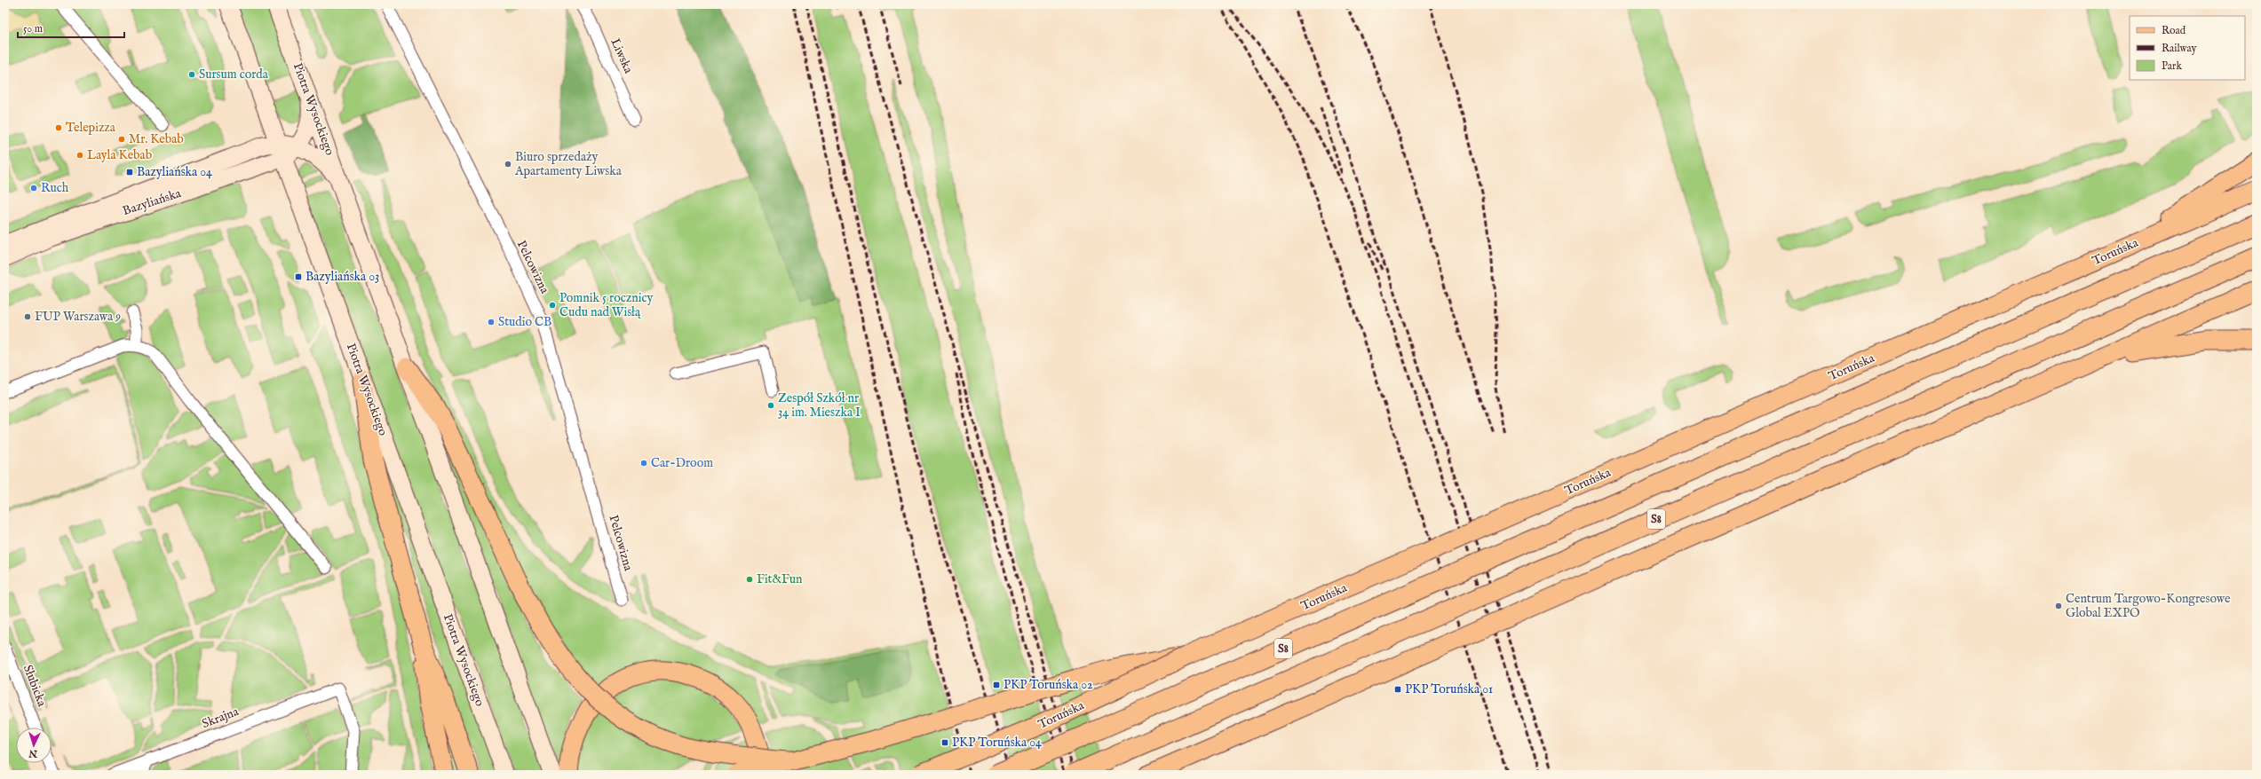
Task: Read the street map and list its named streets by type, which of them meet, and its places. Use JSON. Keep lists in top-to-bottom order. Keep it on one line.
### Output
{"streets":{"highway":["S8"],"main road":["Piotra Wysockiego","Bazyliańska","Toruńska"],"street":["Liwska","Pelcowizna","Słubicka","Skrajna"]},"crossings":[["Piotra Wysockiego","Bazyliańska"]],"places":{"other":["Sursum corda","Telepizza","Mr. Kebab","Layla Kebab","Biuro sprzedaży Apartamenty Liwska","Ruch","Pomnik 5 rocznicy Cudu nad Wisłą","FUP Warszawa 9","Studio CB","Zespół Szkół nr 34 im. Mieszka I","Car-Droom","Fit&Fun","Centrum Targowo-Kongresowe Global EXPO"],"transit":["Bazyliańska 04","Bazyliańska 03","PKP Toruńska 02","PKP Toruńska 01","PKP Toruńska 04"]},"legend":["Road","Railway","Park"],"scale_bar":"50 m","north":"bottom"}
